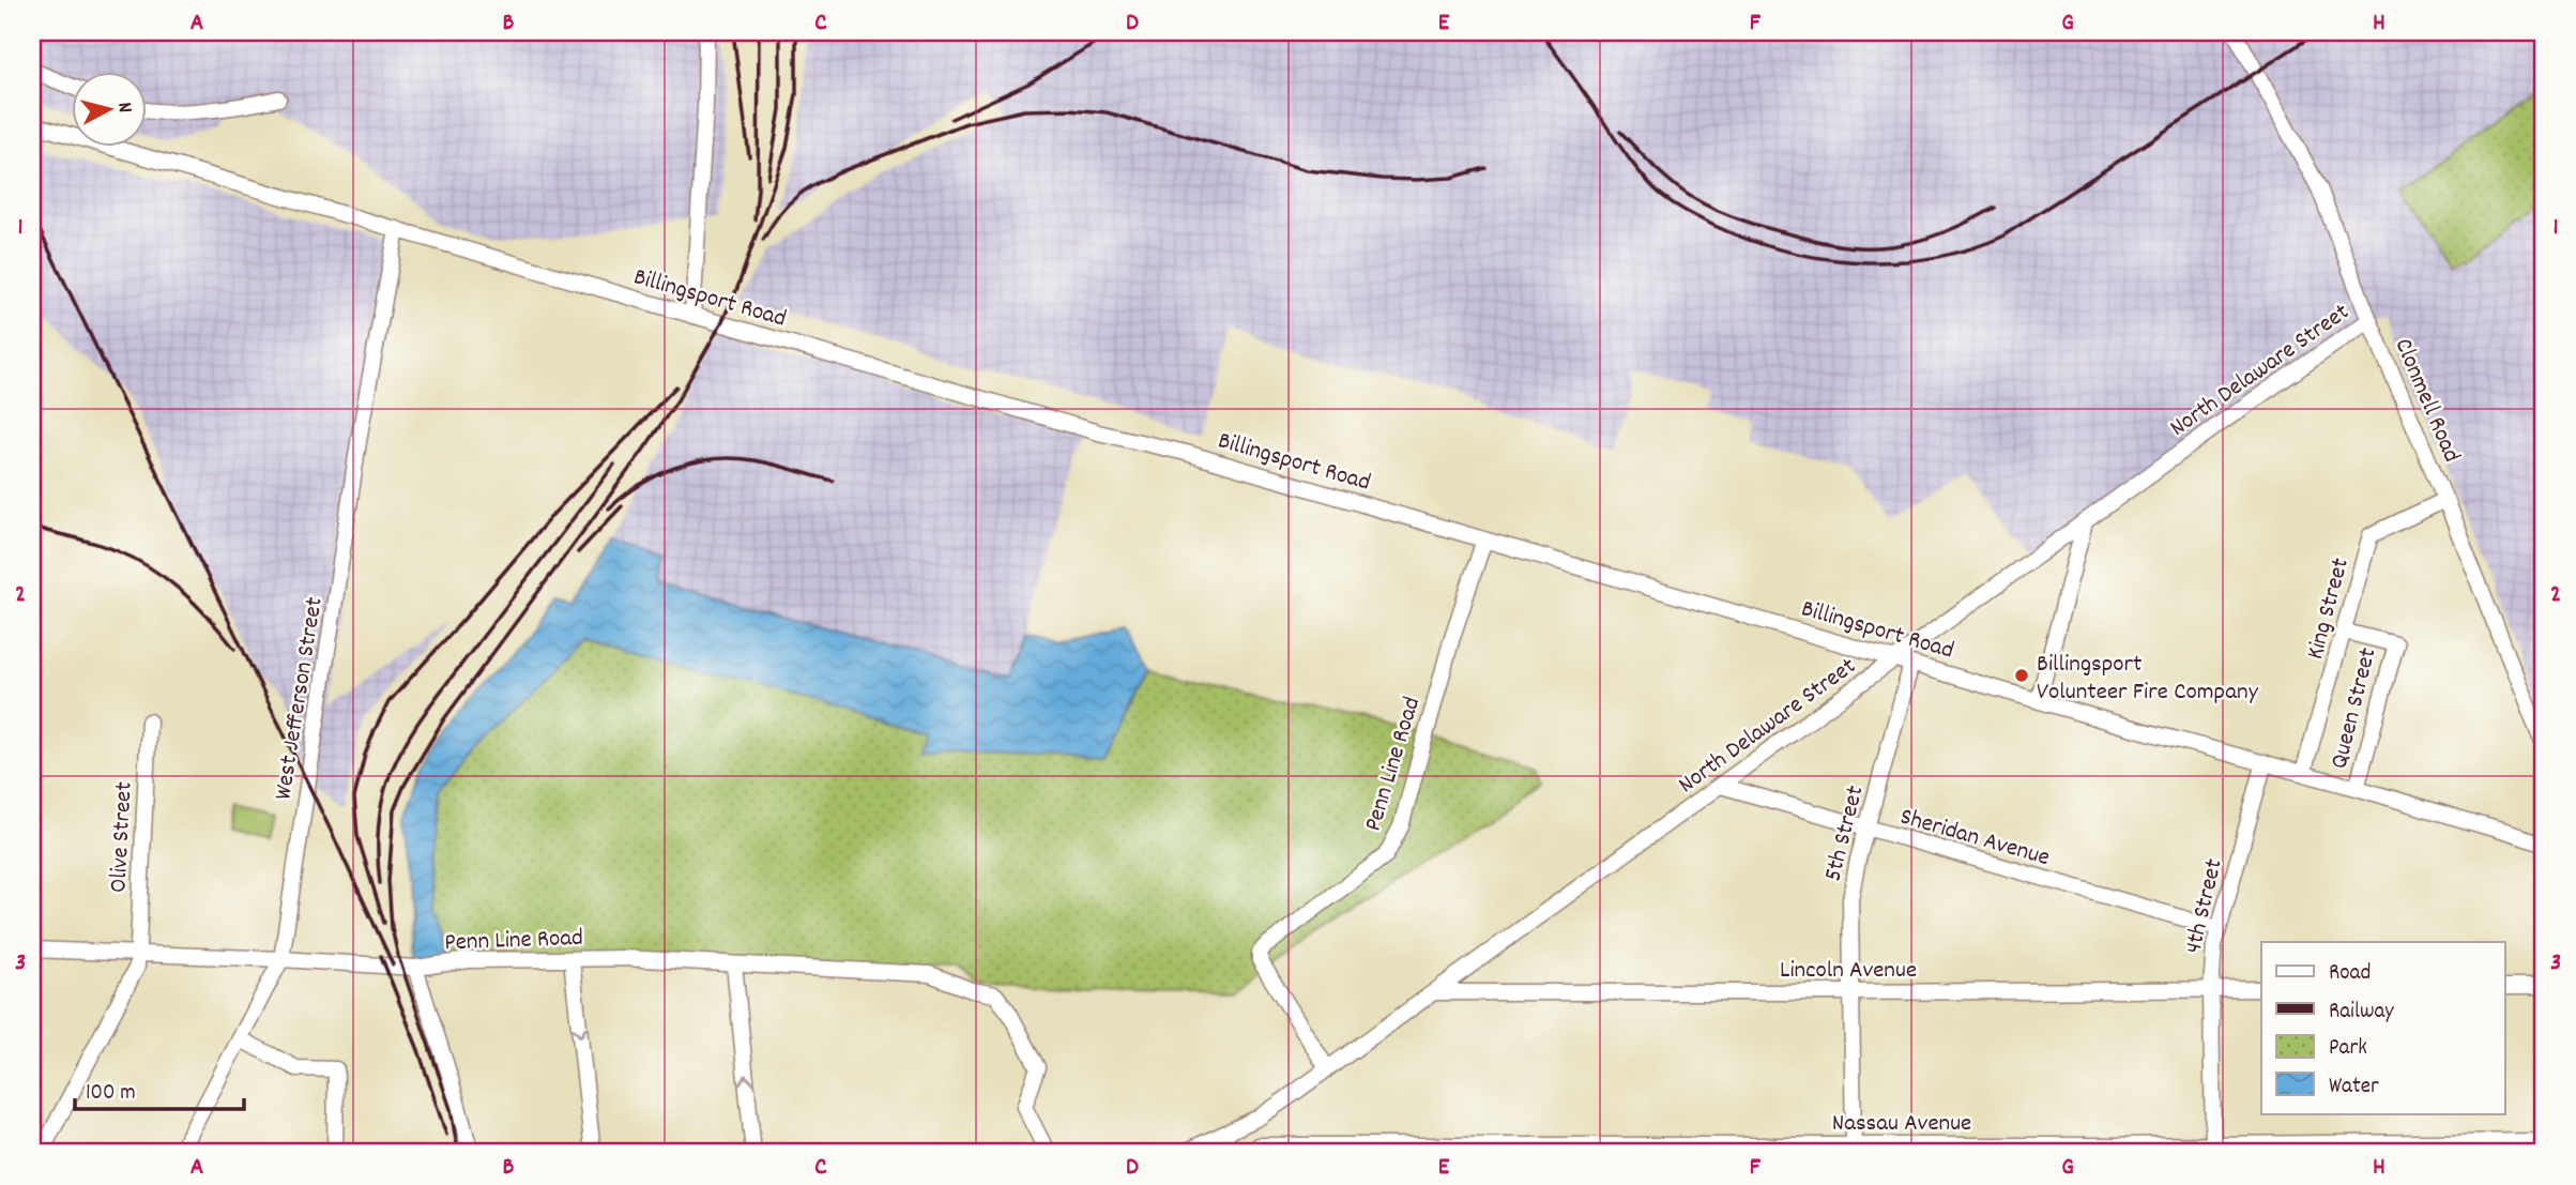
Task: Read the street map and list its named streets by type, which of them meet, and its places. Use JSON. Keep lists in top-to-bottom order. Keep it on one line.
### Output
{"streets":{"street":["Billingsport Road","North Delaware Street","Clonmell Road","King Street","West Jefferson Street","Queen Street","Penn Line Road","5th Street","Sheridan Avenue","Olive Street","4th Street","Lincoln Avenue","Nassau Avenue"]},"crossings":[["Billingsport Road","North Delaware Street"],["Billingsport Road","King Street"],["Billingsport Road","West Jefferson Street"],["Billingsport Road","Queen Street"],["Billingsport Road","Penn Line Road"],["Billingsport Road","5th Street"],["Billingsport Road","4th Street"],["North Delaware Street","Clonmell Road"],["North Delaware Street","Penn Line Road"],["North Delaware Street","5th Street"],["North Delaware Street","Sheridan Avenue"],["North Delaware Street","Lincoln Avenue"],["Clonmell Road","King Street"],["King Street","Queen Street"],["West Jefferson Street","Penn Line Road"],["Penn Line Road","Olive Street"],["5th Street","Sheridan Avenue"],["5th Street","Lincoln Avenue"],["5th Street","Nassau Avenue"],["Sheridan Avenue","4th Street"],["4th Street","Lincoln Avenue"],["4th Street","Nassau Avenue"]],"places":["Billingsport Volunteer Fire Company"],"legend":["Road","Railway","Park","Water"],"scale_bar":"100 m","north":"right","grid":{"columns":["A","B","C","D","E","F","G","H"],"rows":["1","2","3"]}}
